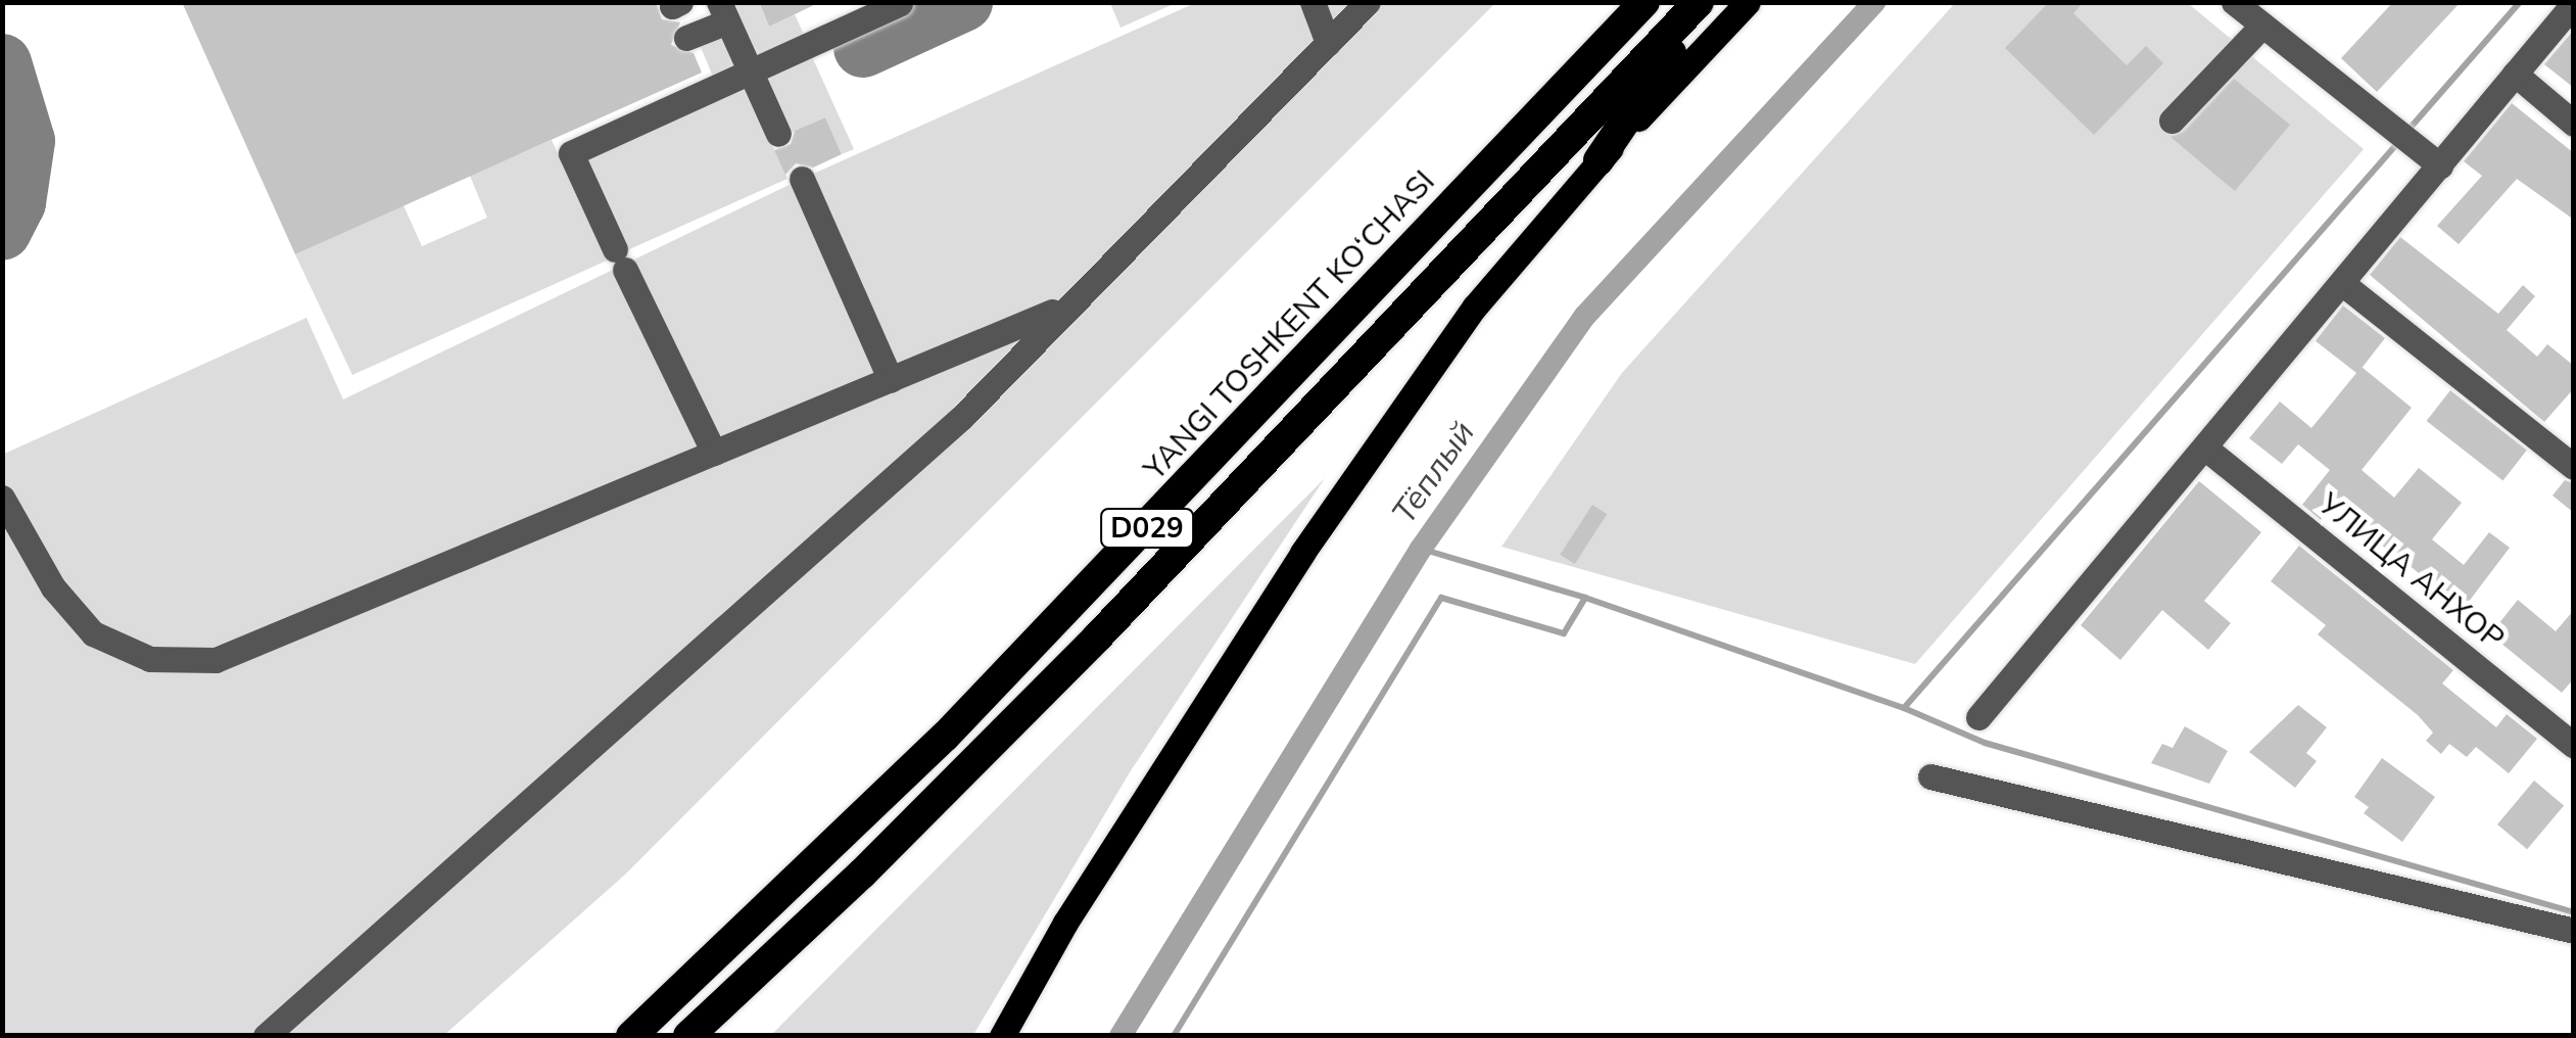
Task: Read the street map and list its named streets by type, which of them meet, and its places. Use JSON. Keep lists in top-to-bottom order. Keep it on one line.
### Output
{"streets":{"highway":["YANGI TOSHKENT KO‘CHASI","D029"],"street":["УЛИЦА АНХОР"]},"water":["Тёплый"]}
